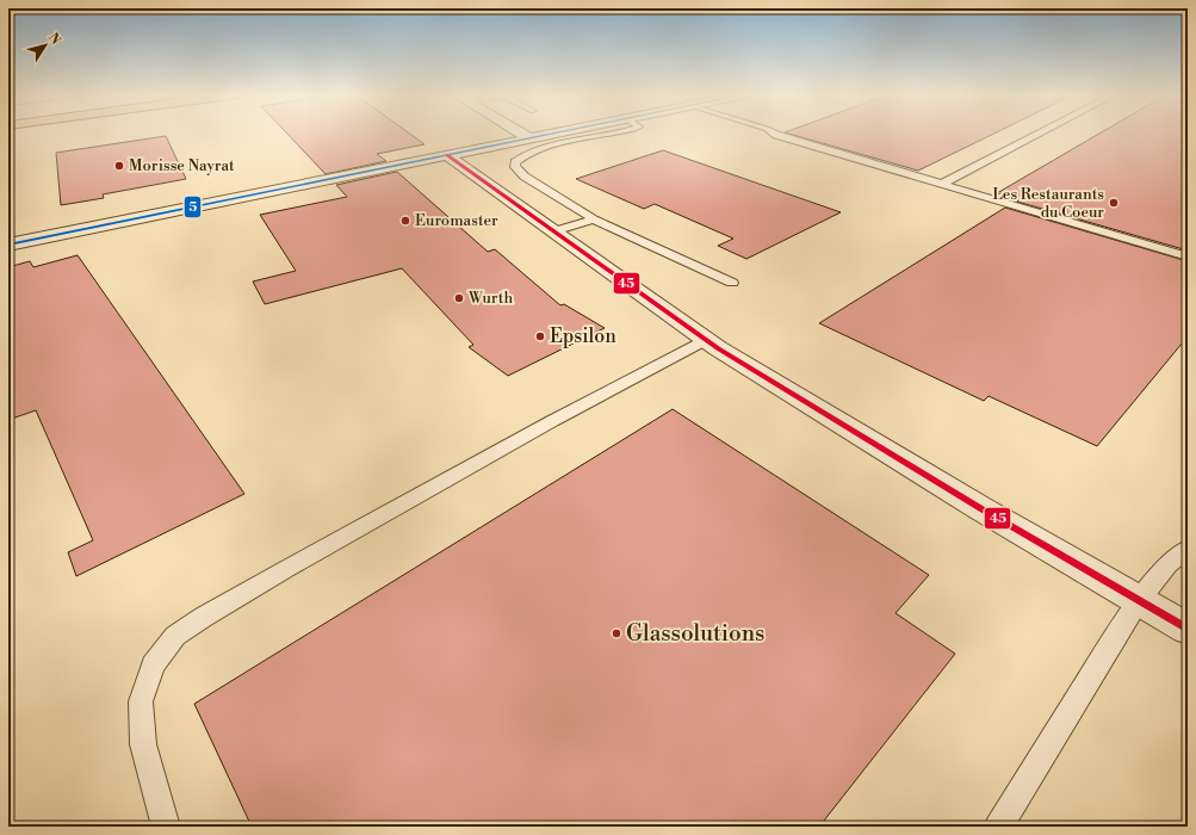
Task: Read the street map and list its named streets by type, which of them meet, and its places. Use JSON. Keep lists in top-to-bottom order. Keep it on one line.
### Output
{"places":["Morisse Nayrat","Les Restaurants du Coeur","Euromaster","Wurth","Epsilon","Glassolutions"],"lines":["transit line 5","transit line 45"],"north":"top right"}
